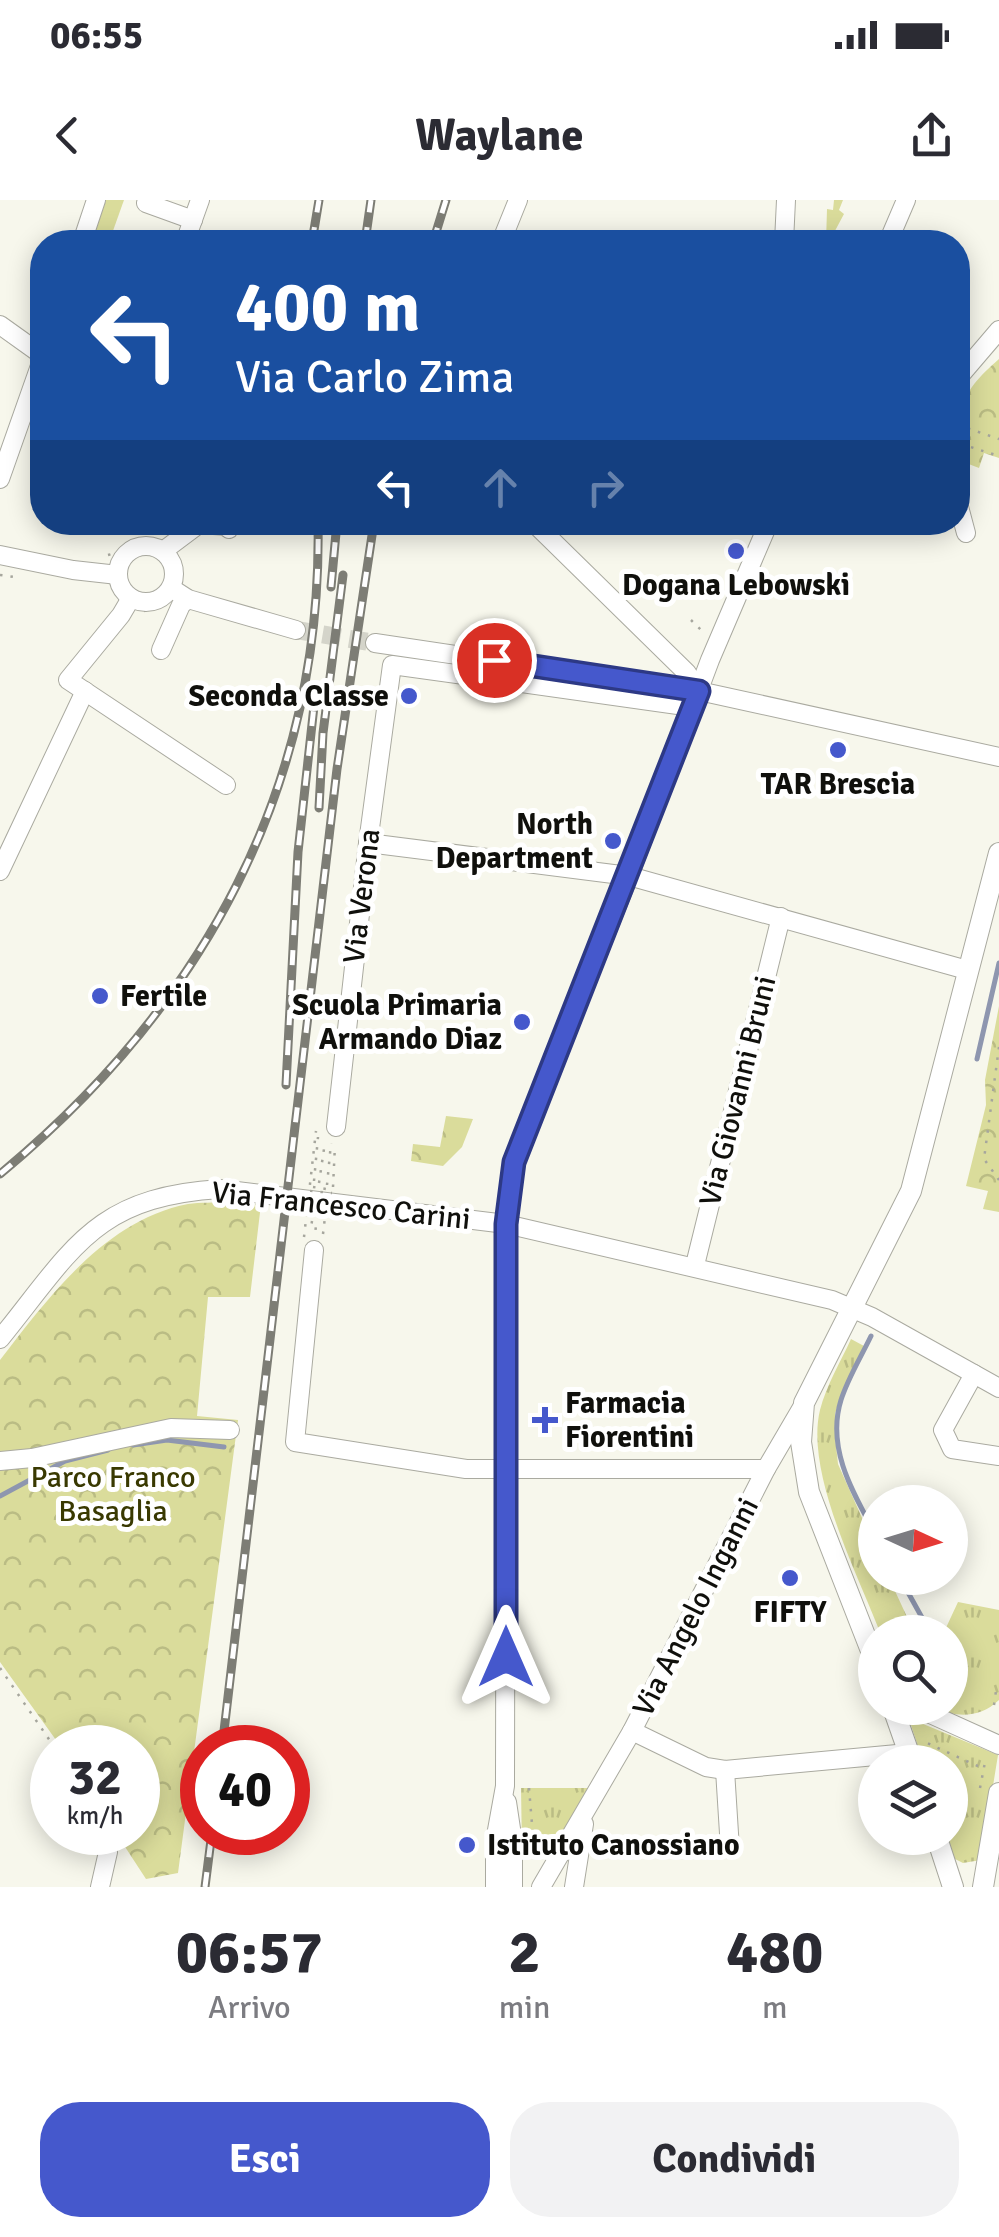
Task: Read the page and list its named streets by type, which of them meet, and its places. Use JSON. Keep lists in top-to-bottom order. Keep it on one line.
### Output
{"streets":{"street":["Via Verona","Via Giovanni Bruni","Via Francesco Carini","Via Angelo Inganni"]},"crossings":[["Via Giovanni Bruni","Via Francesco Carini"]],"parks":["Parco Franco Basaglia"],"places":{"other":["Dogana Lebowski","Seconda Classe","TAR Brescia","North Department","Fertile","Scuola Primaria Armando Diaz","FIFTY","Istituto Canossiano"],"health":["Farmacia Fiorentini"]},"north":"right","page":{"status":"06:55","header":"Waylane","turn":["400 m","Via Carlo Zima"],"speed":"32 km/h","limit":"40","eta":["06:57","Arrivo","2","min","480","m"],"buttons":["Esci","Condividi"]}}
